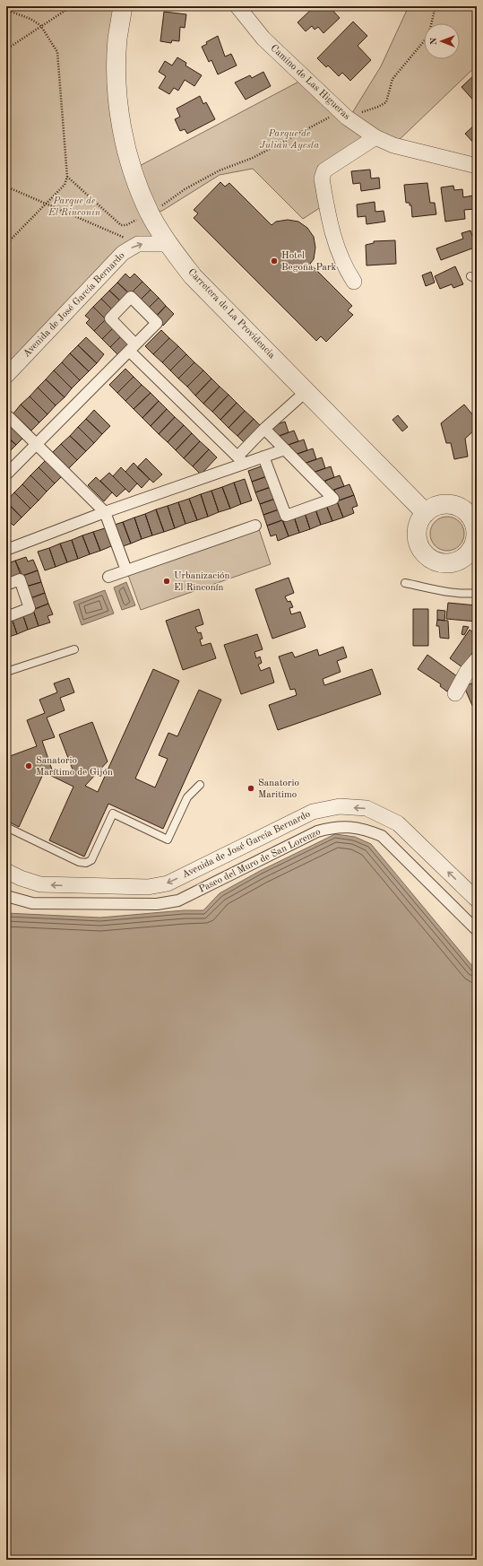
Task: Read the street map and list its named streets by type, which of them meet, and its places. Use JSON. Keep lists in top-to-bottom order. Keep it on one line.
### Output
{"streets":{"street":["Camino de Las Higueras","Avenida de José García Bernardo","Carretera de La Providencia","Paseo del Muro de San Lorenzo"]},"parks":["Parque de Julián Ayesta","Parque de El Rinconín"],"places":["Hotel Begoña Park","Urbanización El Rinconín","Sanatorio Marítimo de Gijón","Sanatorio Maritimo"],"north":"left"}
